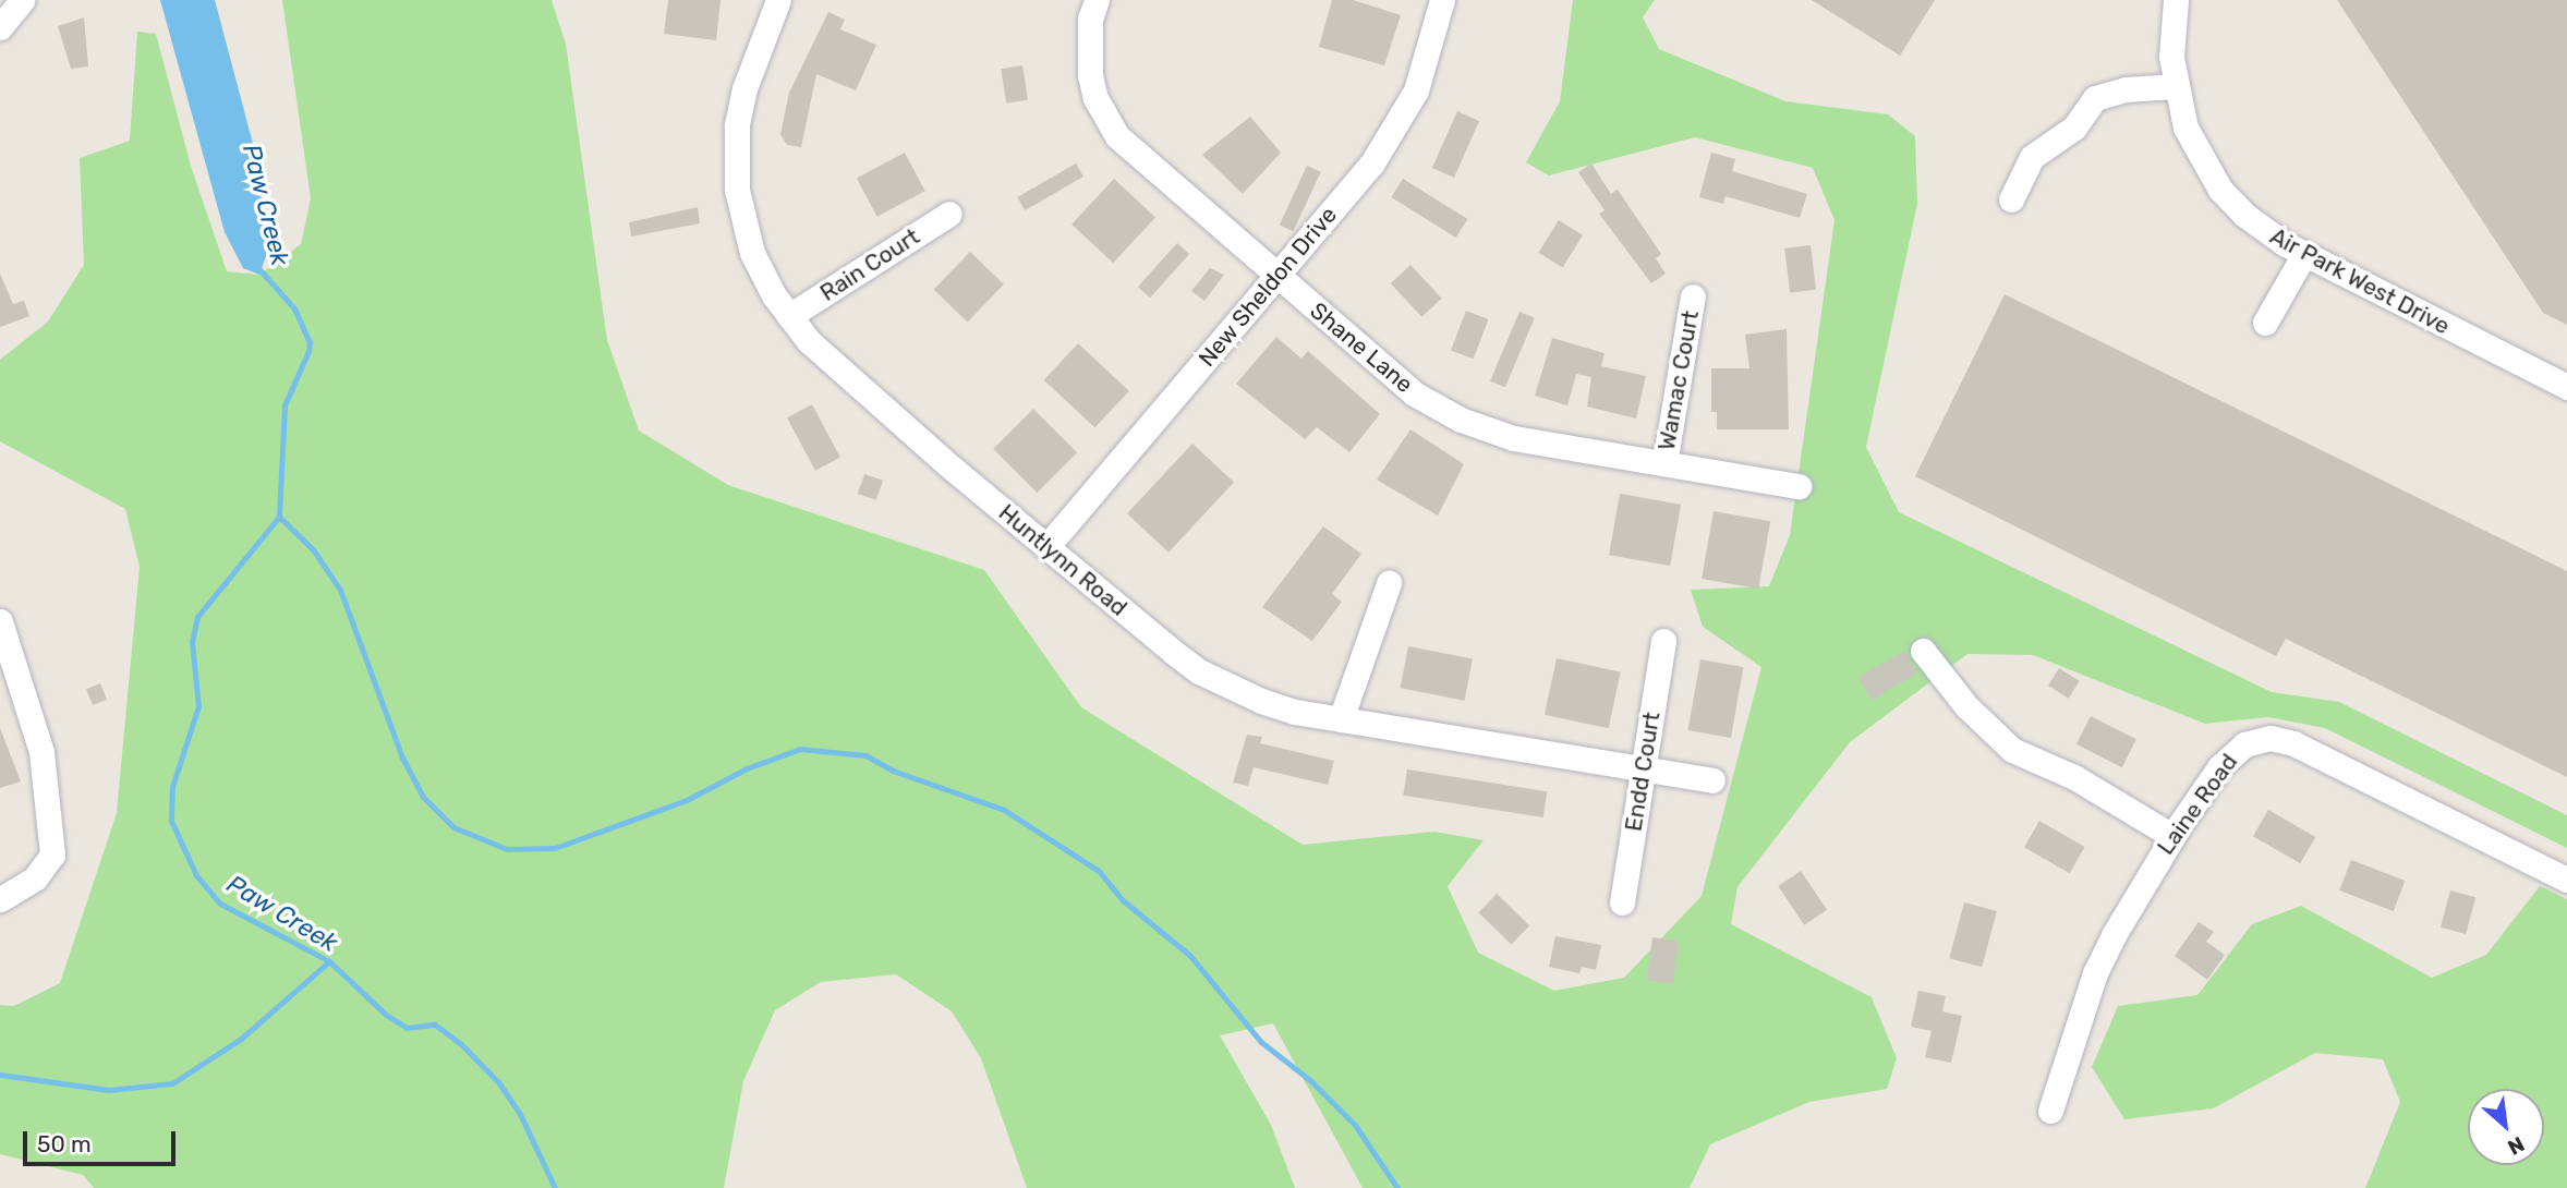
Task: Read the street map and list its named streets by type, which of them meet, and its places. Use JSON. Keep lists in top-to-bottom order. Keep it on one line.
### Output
{"streets":{"street":["Rain Court","Air Park West Drive","New Sheldon Drive","Shane Lane","Wamac Court","Huntlynn Road","Endd Court","Laine Road"]},"crossings":[["Rain Court","Huntlynn Road"],["New Sheldon Drive","Shane Lane"],["New Sheldon Drive","Huntlynn Road"],["Shane Lane","Wamac Court"],["Huntlynn Road","Endd Court"]],"water":["Paw Creek"],"scale_bar":"50 m","north":"bottom right"}
